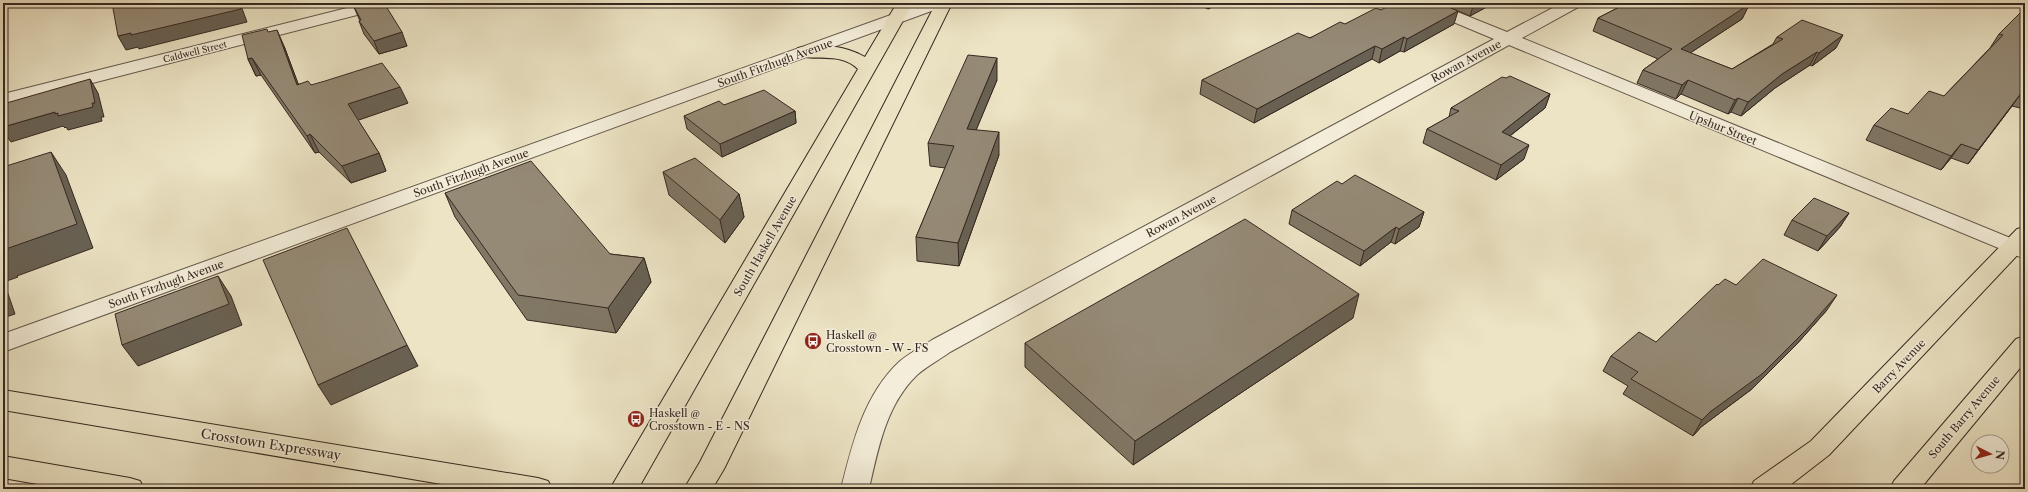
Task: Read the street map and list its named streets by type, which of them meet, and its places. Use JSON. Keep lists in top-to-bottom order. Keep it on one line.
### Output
{"streets":{"main road":["South Haskell Avenue","Barry Avenue","South Barry Avenue","Crosstown Expressway"],"street":["Caldwell Street","Rowan Avenue","South Fitzhugh Avenue","Upshur Street"]},"crossings":[["Rowan Avenue","Upshur Street"],["South Fitzhugh Avenue","South Haskell Avenue"],["Upshur Street","Barry Avenue"]],"places":{"bus stop":["Haskell @ Crosstown - W - FS","Haskell @ Crosstown - E - NS"]},"north":"right"}
